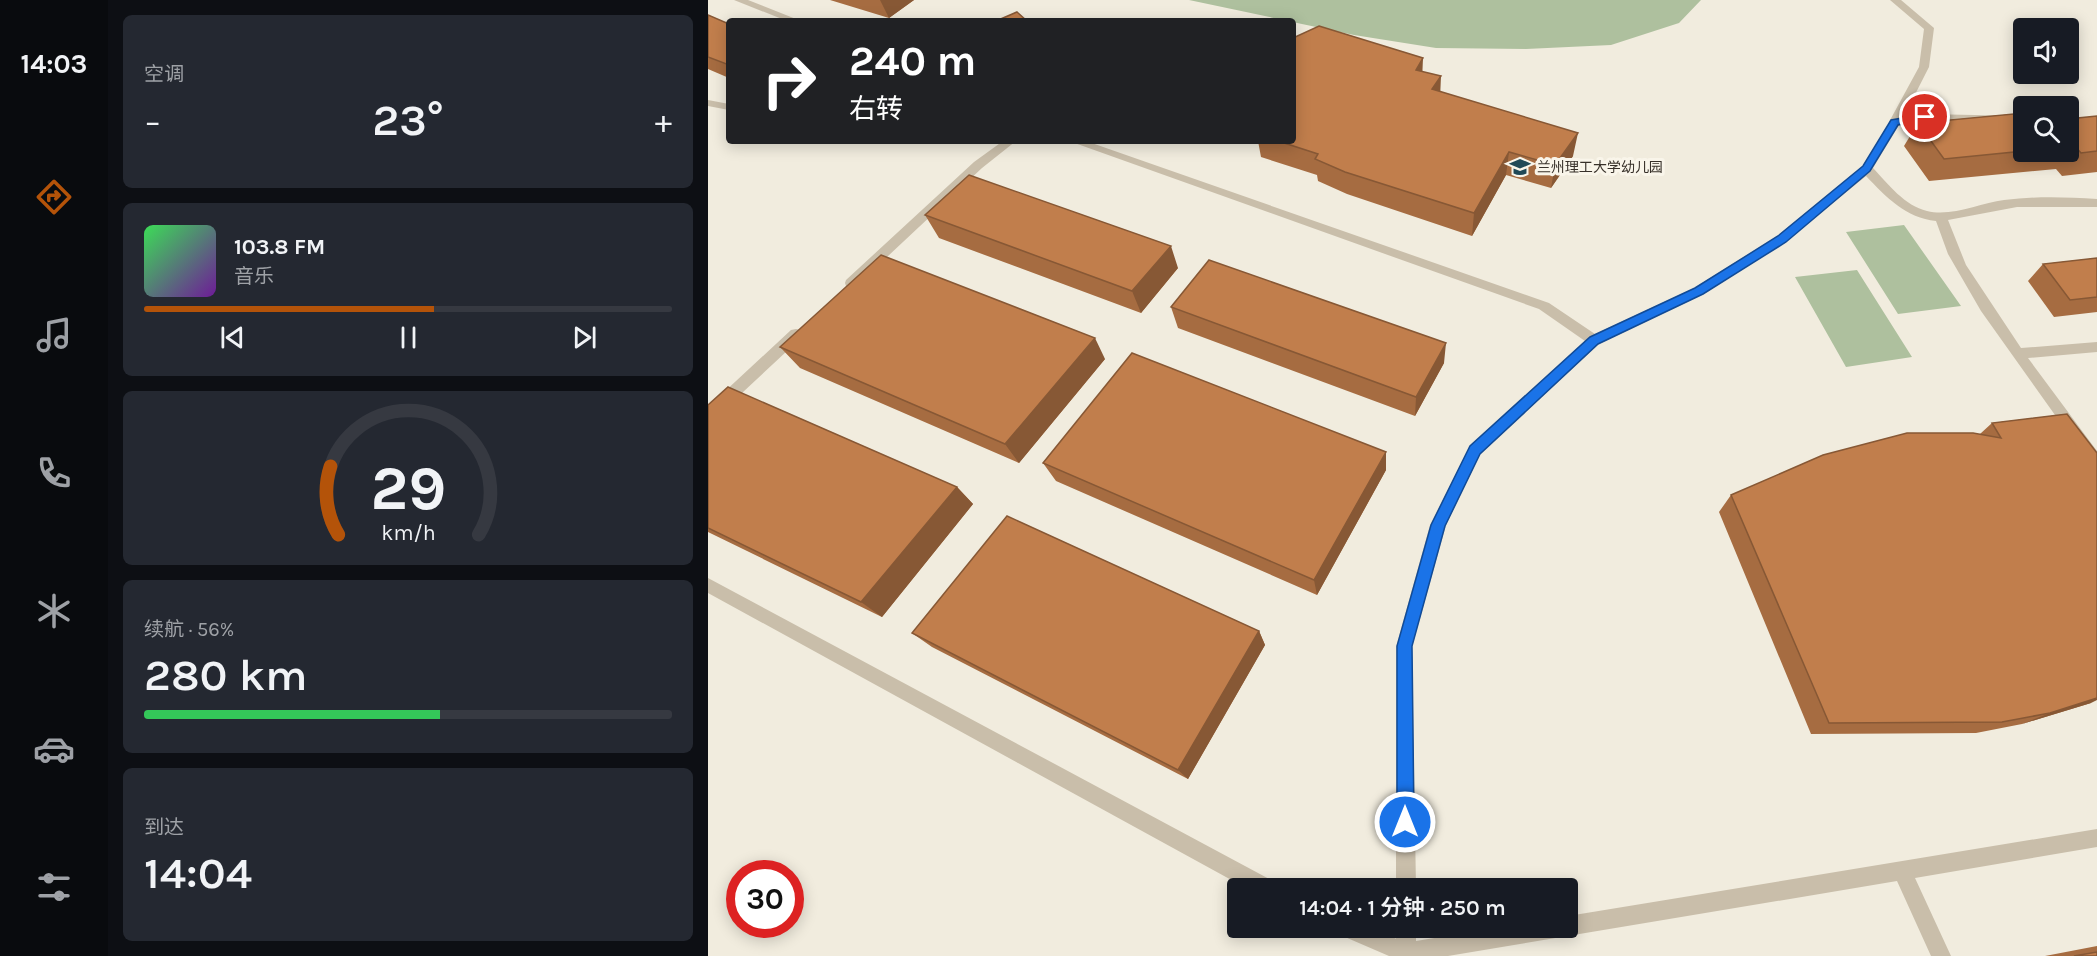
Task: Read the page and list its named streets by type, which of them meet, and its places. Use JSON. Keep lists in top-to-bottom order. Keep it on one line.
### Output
{"places":{"school or university":["兰州理工大学幼儿园"]},"page":{"tabs":"14:03","tile":["空调",["续航 · 56%","280 km"],["到达","14:04"]],"turn":["240 m","右转"],"heat":["−","23°","+"],"song":["103.8 FM","音乐"],"limit":"30","trip":"14:04 · 1 分钟 · 250 m","gauge":["29","km/h"]}}
